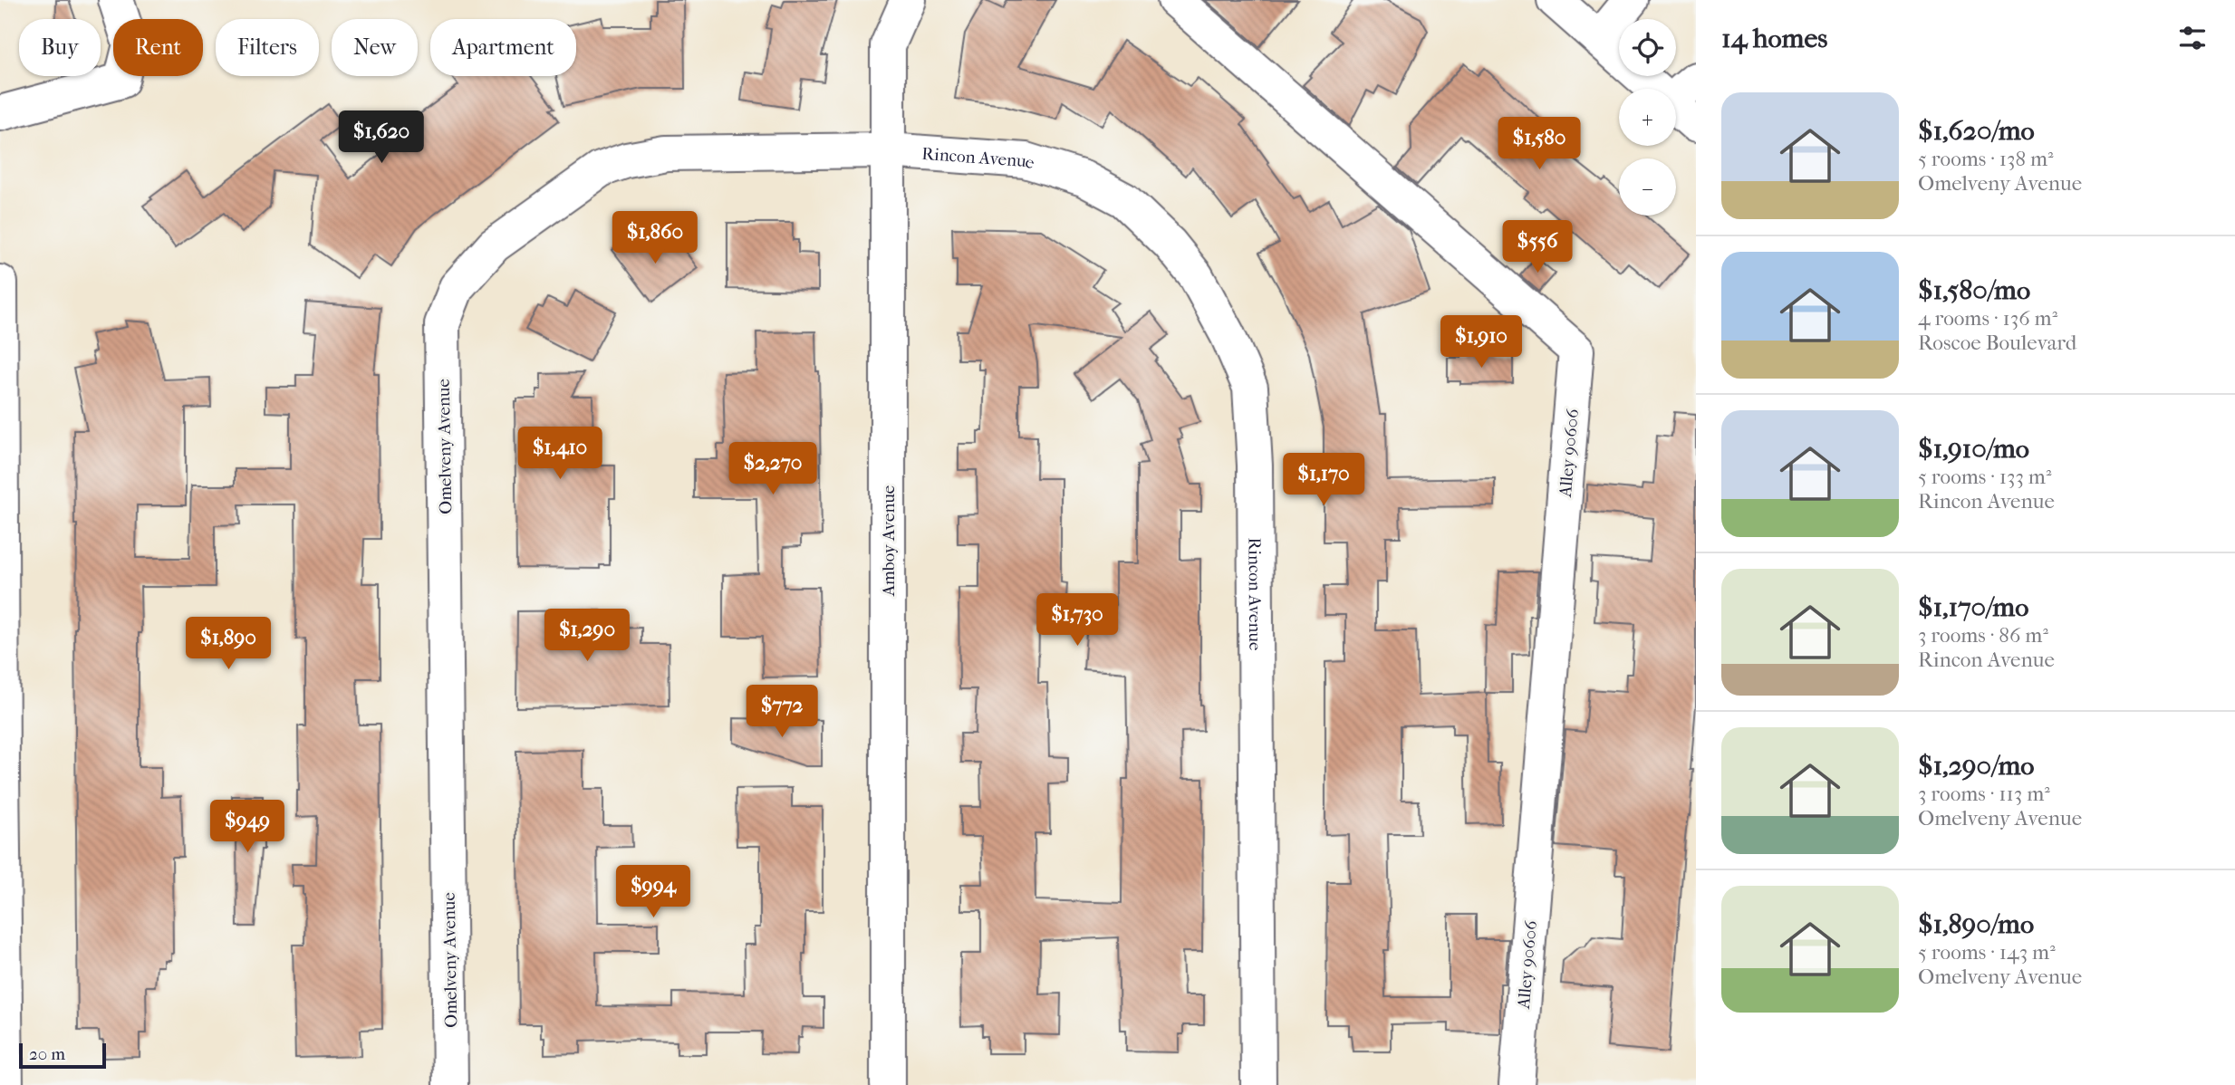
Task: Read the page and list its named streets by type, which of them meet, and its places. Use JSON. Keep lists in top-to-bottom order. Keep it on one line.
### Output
{"streets":{"street":["Rincon Avenue","Omelveny Avenue","Alley 90606","Amboy Avenue"]},"crossings":[["Rincon Avenue","Omelveny Avenue"],["Rincon Avenue","Amboy Avenue"],["Omelveny Avenue","Amboy Avenue"]],"scale_bar":"20 m","page":{"heading":"14 homes","map_buttons":["+","−"],"chip":["Buy","Rent","Filters","New","Apartment"],"list":[{"name":"$1,620/mo","note":"5 rooms · 138 m² · Omelveny Avenue"},{"name":"$1,580/mo","note":"4 rooms · 136 m² · Roscoe Boulevard"},{"name":"$1,910/mo","note":"5 rooms · 133 m² · Rincon Avenue"},{"name":"$1,170/mo","note":"3 rooms · 86 m² · Rincon Avenue"},{"name":"$1,290/mo","note":"3 rooms · 113 m² · Omelveny Avenue"},{"name":"$1,890/mo","note":"5 rooms · 143 m² · Omelveny Avenue"}],"price":["$1,620","$1,580","$1,860","$556","$1,910","$1,410","$2,270","$1,170","$1,730","$1,290","$1,890","$772","$949","$994"],"scale":"20 m"}}
